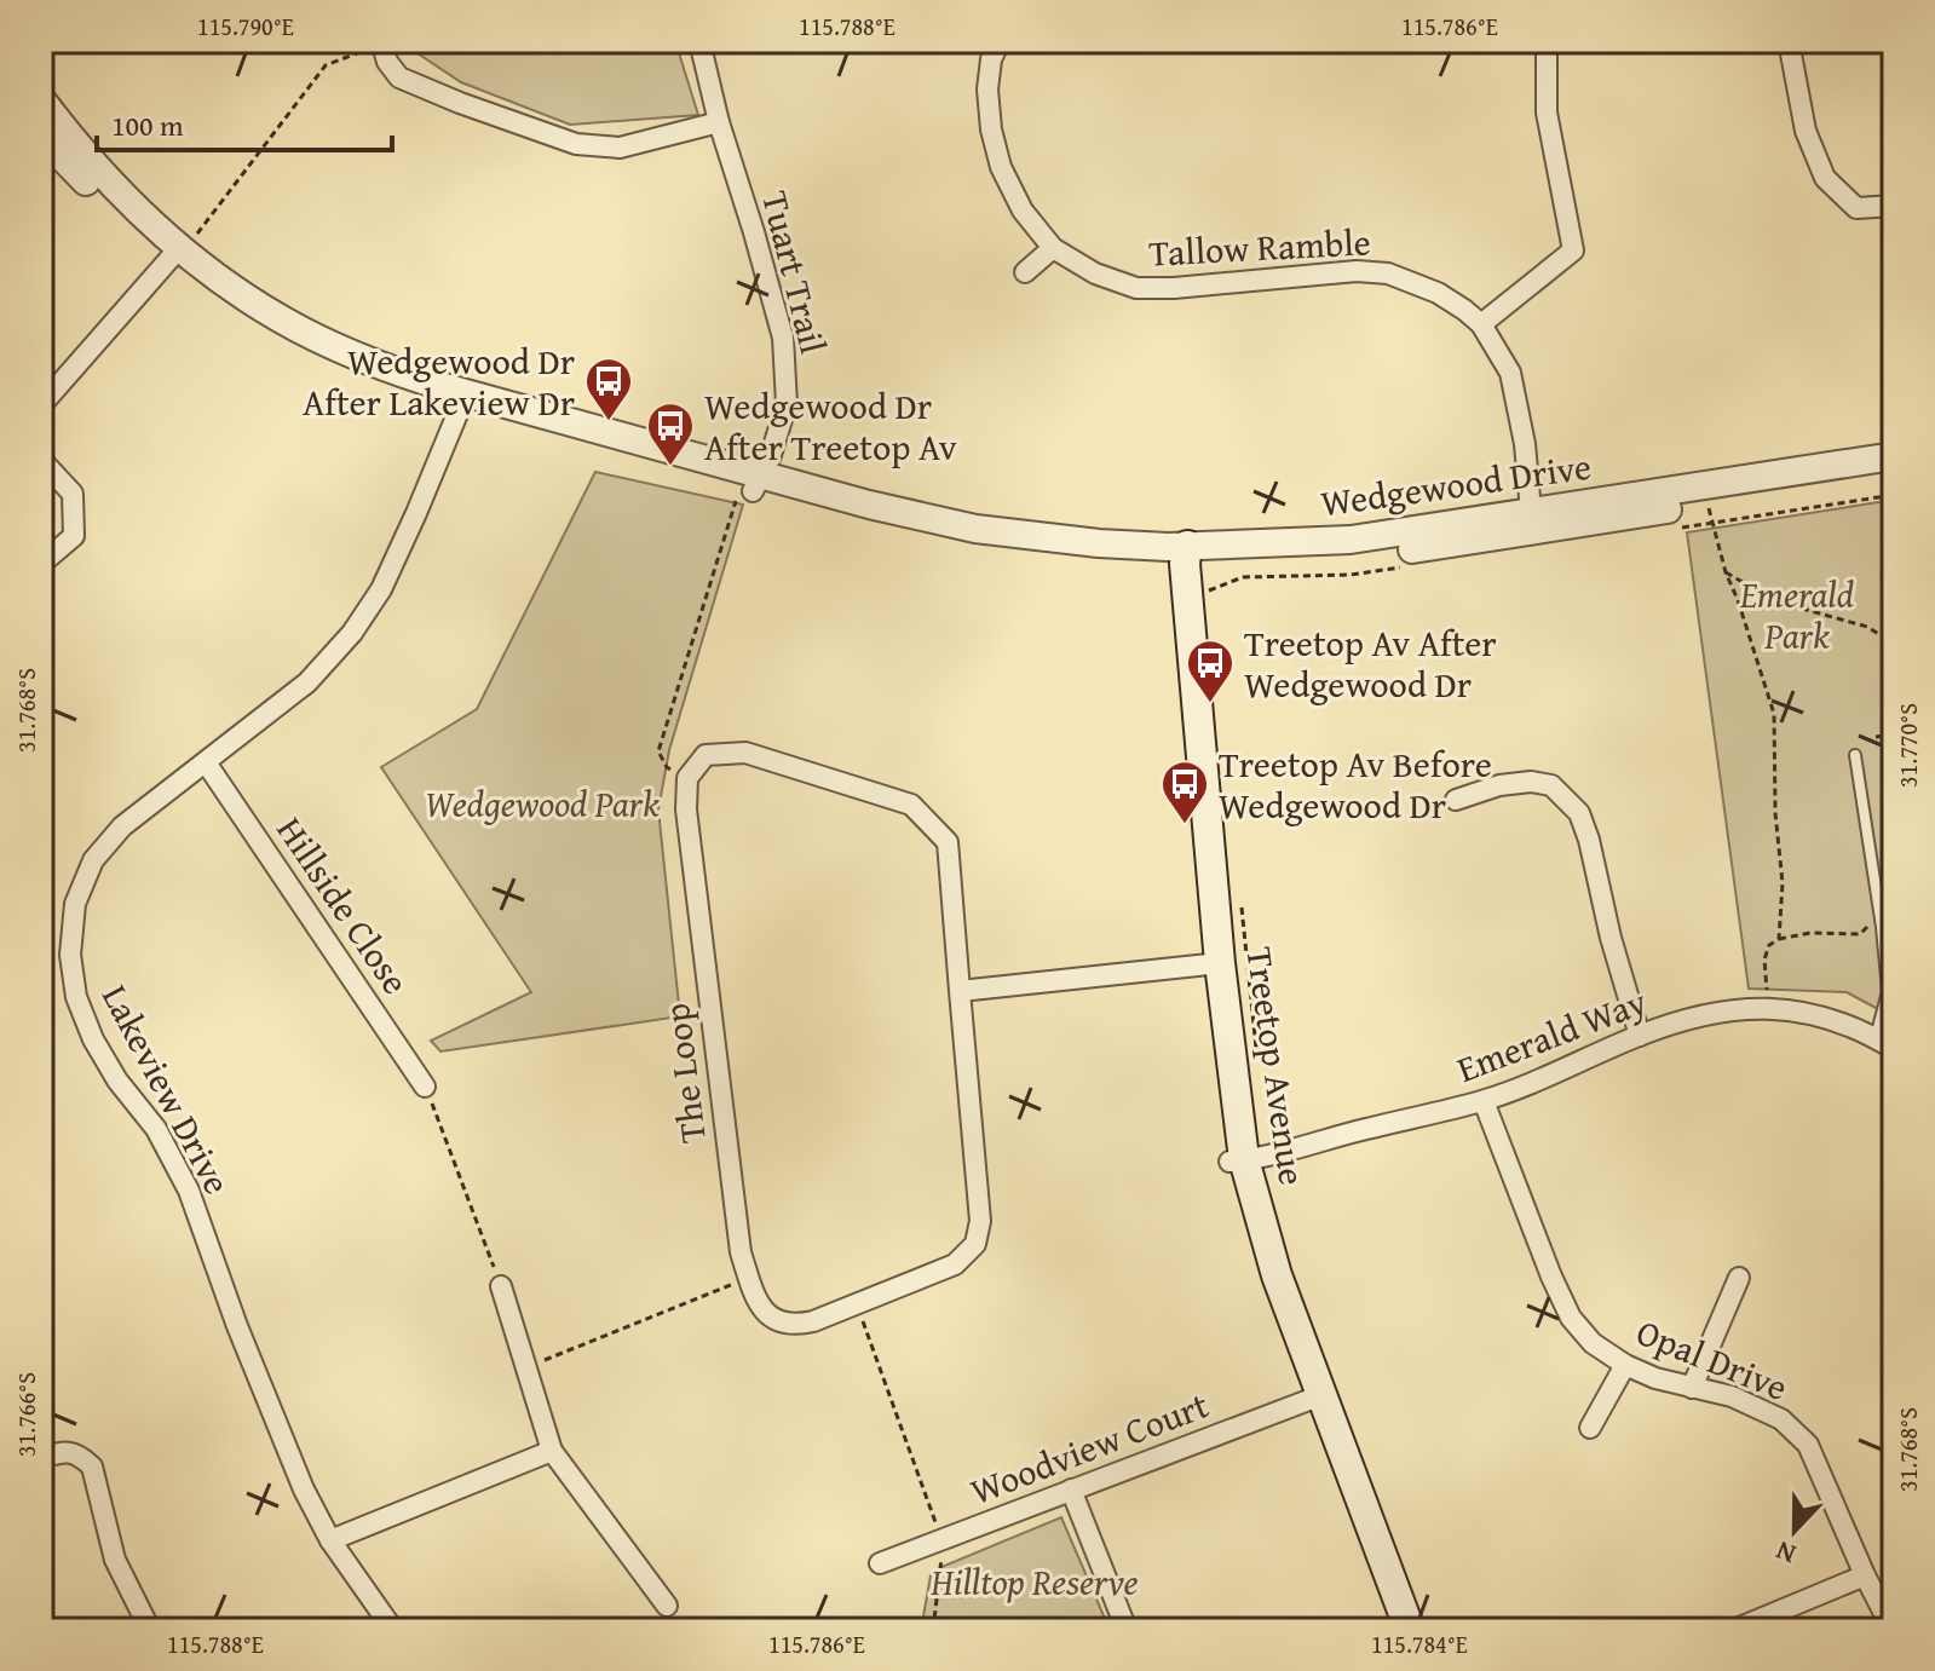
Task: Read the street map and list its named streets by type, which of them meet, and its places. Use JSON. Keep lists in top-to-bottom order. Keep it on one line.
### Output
{"streets":{"main road":["Treetop Avenue"],"street":["Tallow Ramble","Tuart Trail","Wedgewood Drive","Hillside Close","Emerald Way","The Loop","Lakeview Drive","Opal Drive","Woodview Court"]},"crossings":[["Tallow Ramble","Wedgewood Drive"],["Tuart Trail","Wedgewood Drive"],["Wedgewood Drive","Treetop Avenue"],["Wedgewood Drive","Lakeview Drive"],["Hillside Close","Lakeview Drive"],["Emerald Way","Treetop Avenue"],["Emerald Way","Opal Drive"],["Treetop Avenue","Woodview Court"]],"parks":["Emerald Park","Wedgewood Park","Hilltop Reserve"],"places":{"bus stop":["Wedgewood Dr After Lakeview Dr","Wedgewood Dr After Treetop Av","Treetop Av After Wedgewood Dr","Treetop Av Before Wedgewood Dr"]},"scale_bar":"100 m","north":"bottom","coordinates":["115.790°E","115.788°E","115.786°E","31.768°S","31.770°S","31.766°S","115.784°E"]}
